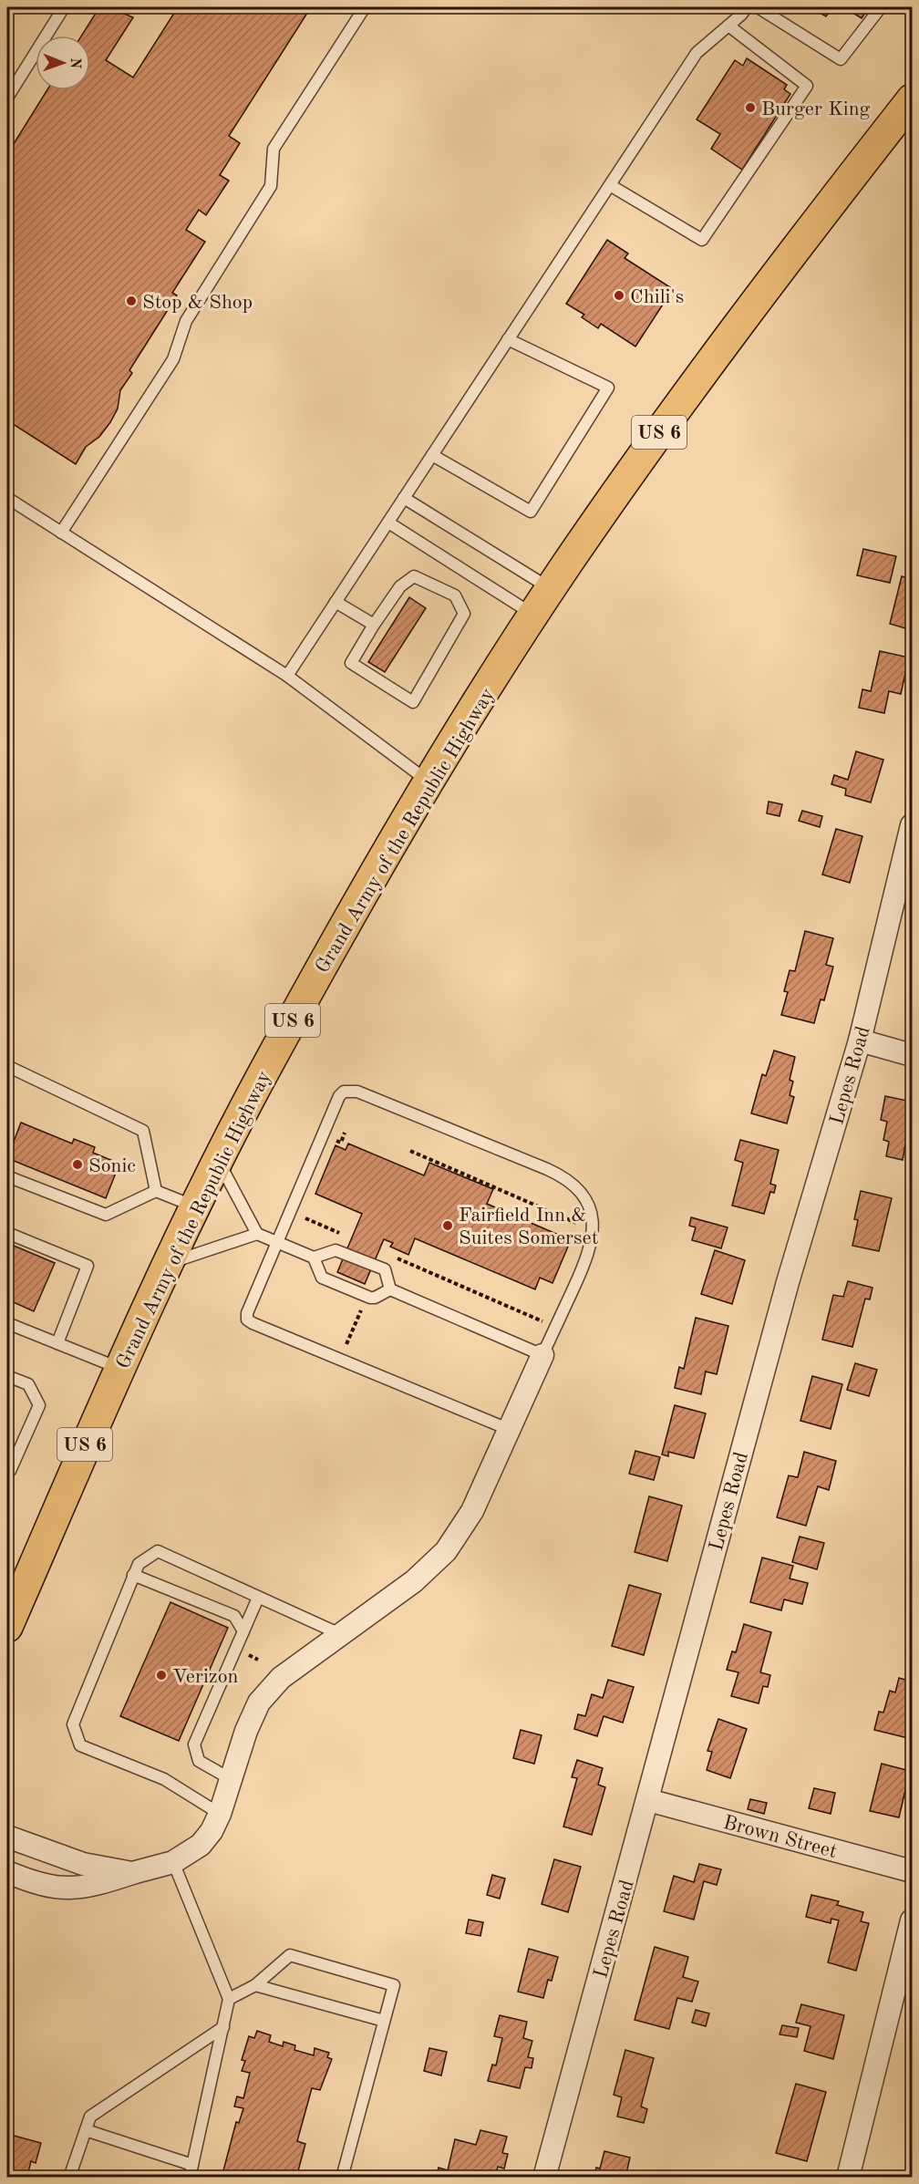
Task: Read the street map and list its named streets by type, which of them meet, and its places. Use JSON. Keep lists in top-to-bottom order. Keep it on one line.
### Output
{"streets":{"main road":["US 6","Grand Army of the Republic Highway"],"street":["Lepes Road","Brown Street"]},"crossings":[["Lepes Road","Brown Street"]],"places":["Burger King","Chili's","Stop & Shop","Sonic","Fairfield Inn & Suites Somerset","Verizon"],"north":"right"}
